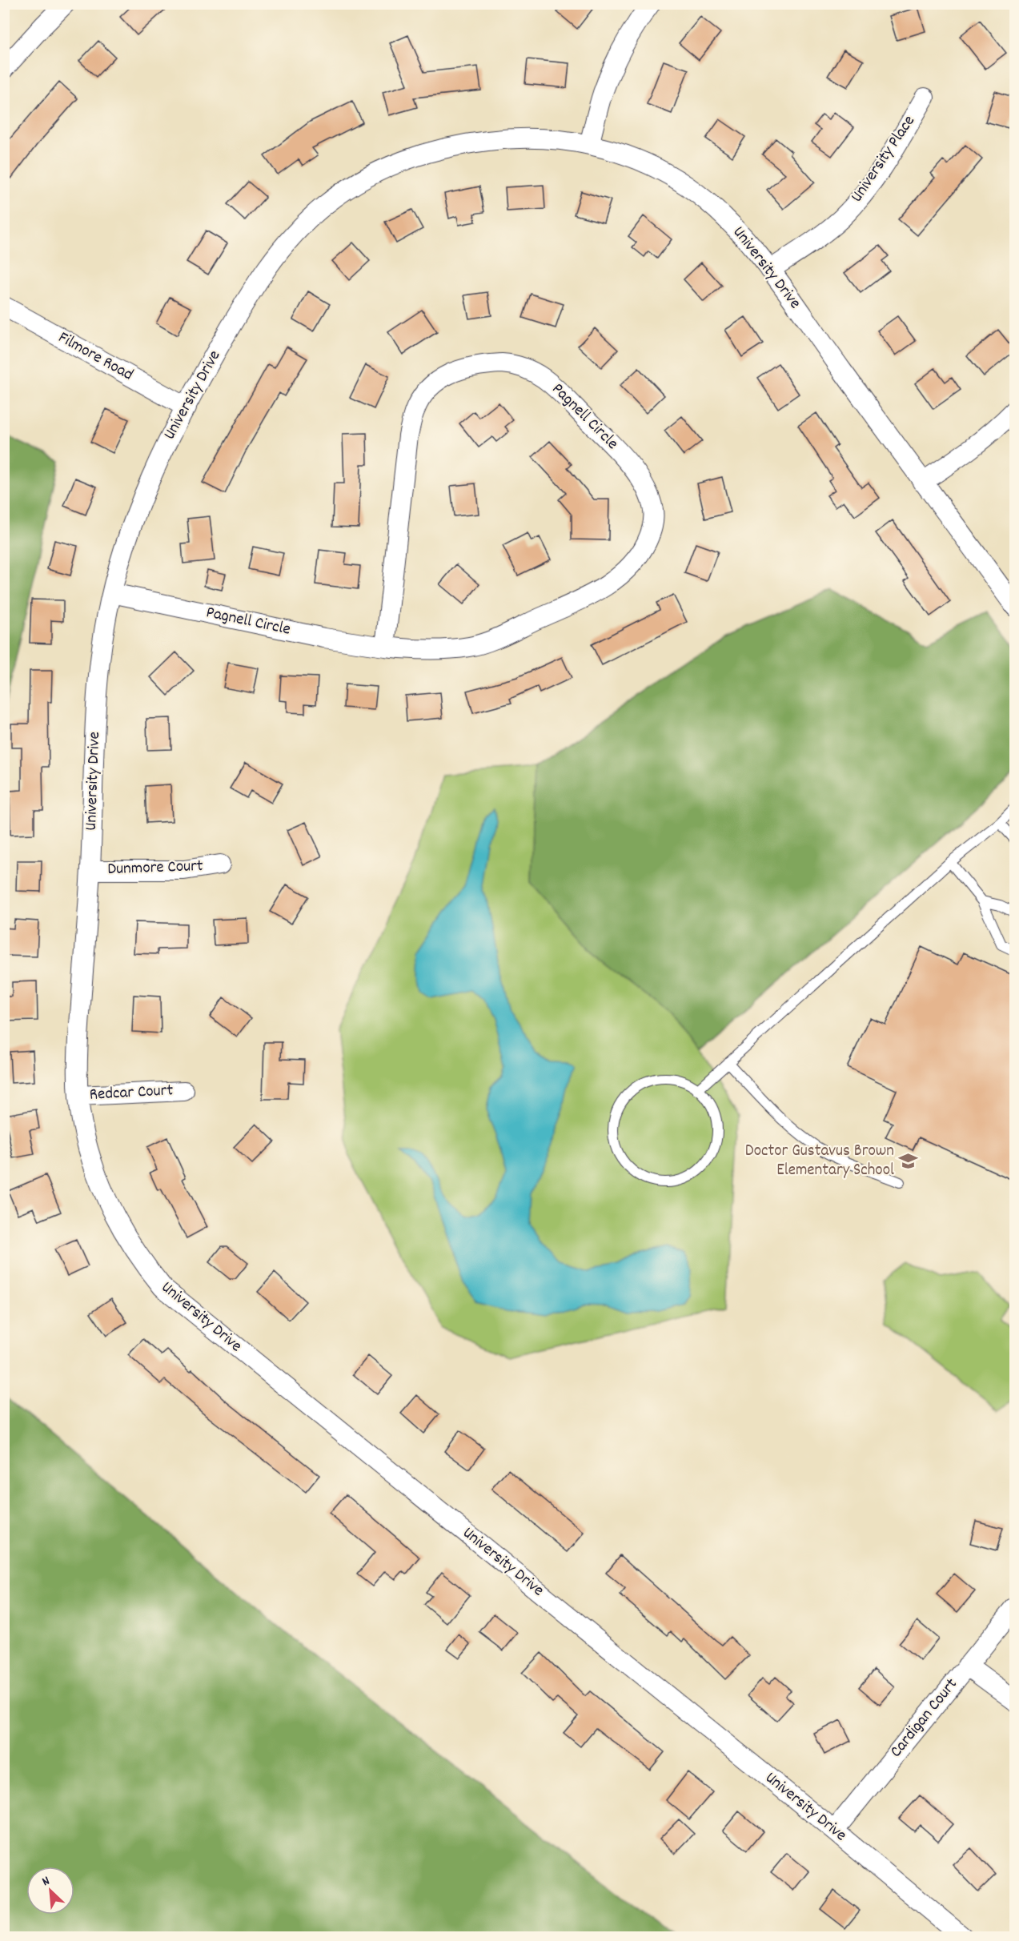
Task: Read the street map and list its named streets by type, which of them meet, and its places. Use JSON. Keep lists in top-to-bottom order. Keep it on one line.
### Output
{"streets":{"street":["University Place","University Drive","Filmore Road","Pagnell Circle","Dunmore Court","Redcar Court","Cardigan Court"]},"crossings":[["University Place","University Drive"],["University Drive","Filmore Road"],["University Drive","Pagnell Circle"],["University Drive","Dunmore Court"],["University Drive","Redcar Court"],["University Drive","Cardigan Court"]],"places":{"school or university":["Doctor Gustavus Brown Elementary School"]},"north":"top left"}
